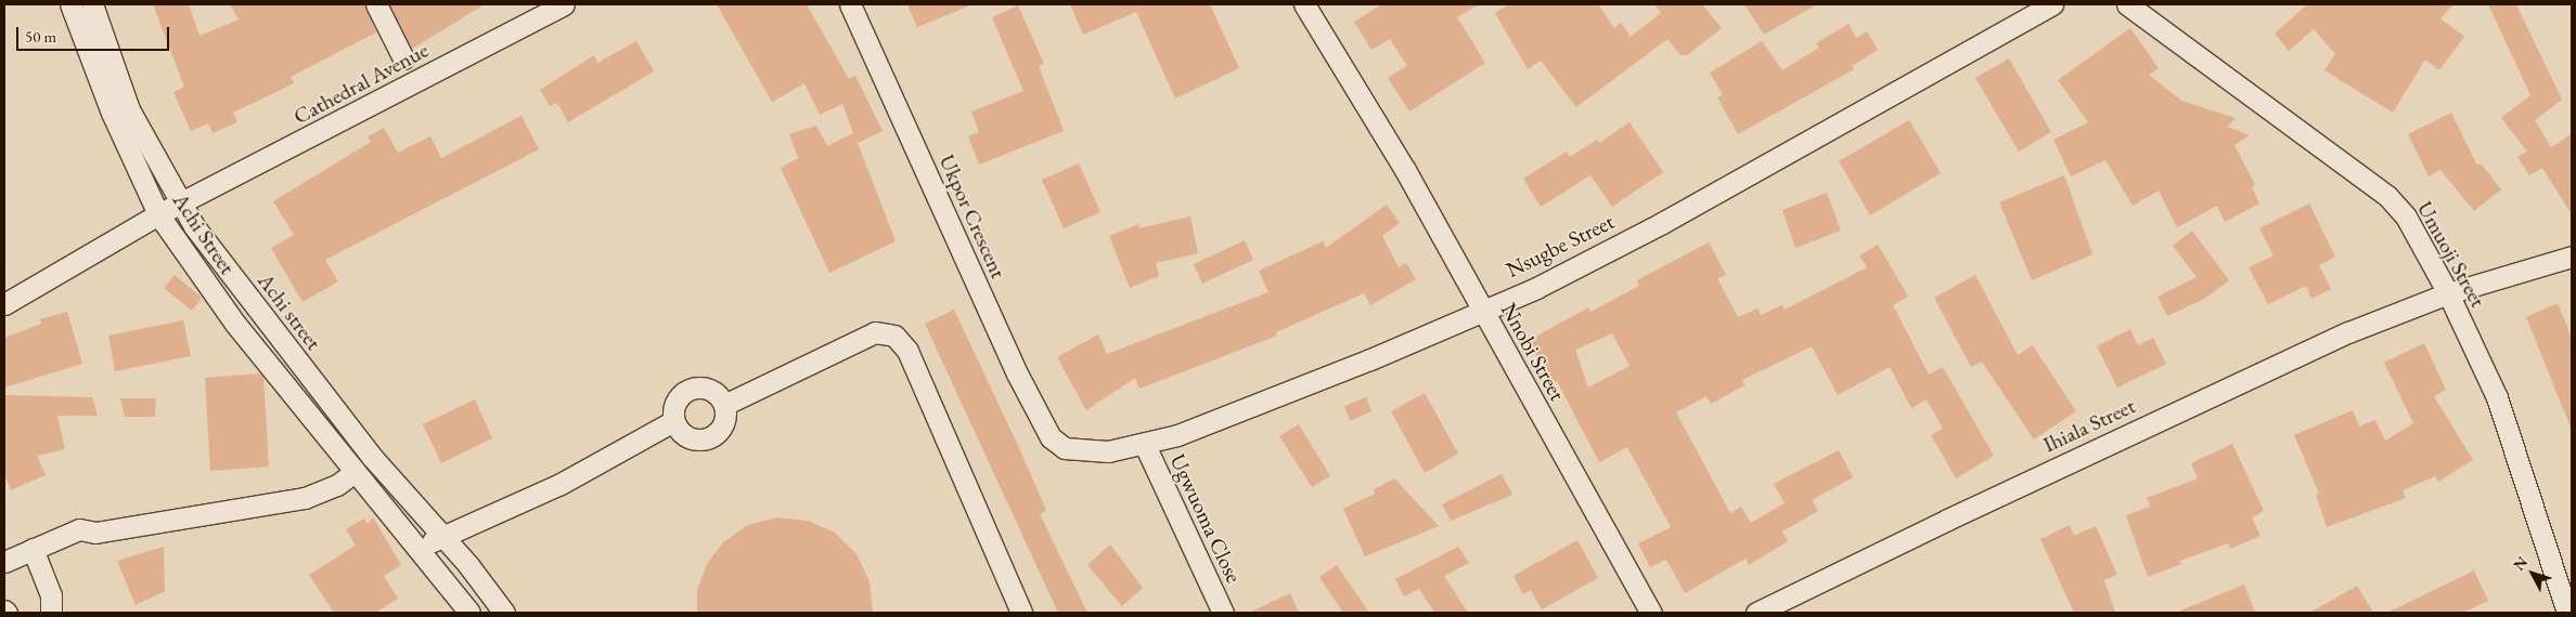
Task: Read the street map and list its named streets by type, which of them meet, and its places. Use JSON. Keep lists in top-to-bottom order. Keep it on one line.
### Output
{"streets":{"street":["Cathedral Avenue","Ukpor Crescent","Achi Street","Nsugbe Street","Umuoji Street","Achi street","Nnobi Street","Ihiala Street","Ugwuoma Close"]},"crossings":[["Cathedral Avenue","Achi Street"],["Cathedral Avenue","Achi street"],["Ukpor Crescent","Nsugbe Street"],["Nsugbe Street","Nnobi Street"],["Nsugbe Street","Ugwuoma Close"],["Umuoji Street","Ihiala Street"]],"scale_bar":"50 m","north":"top left"}
